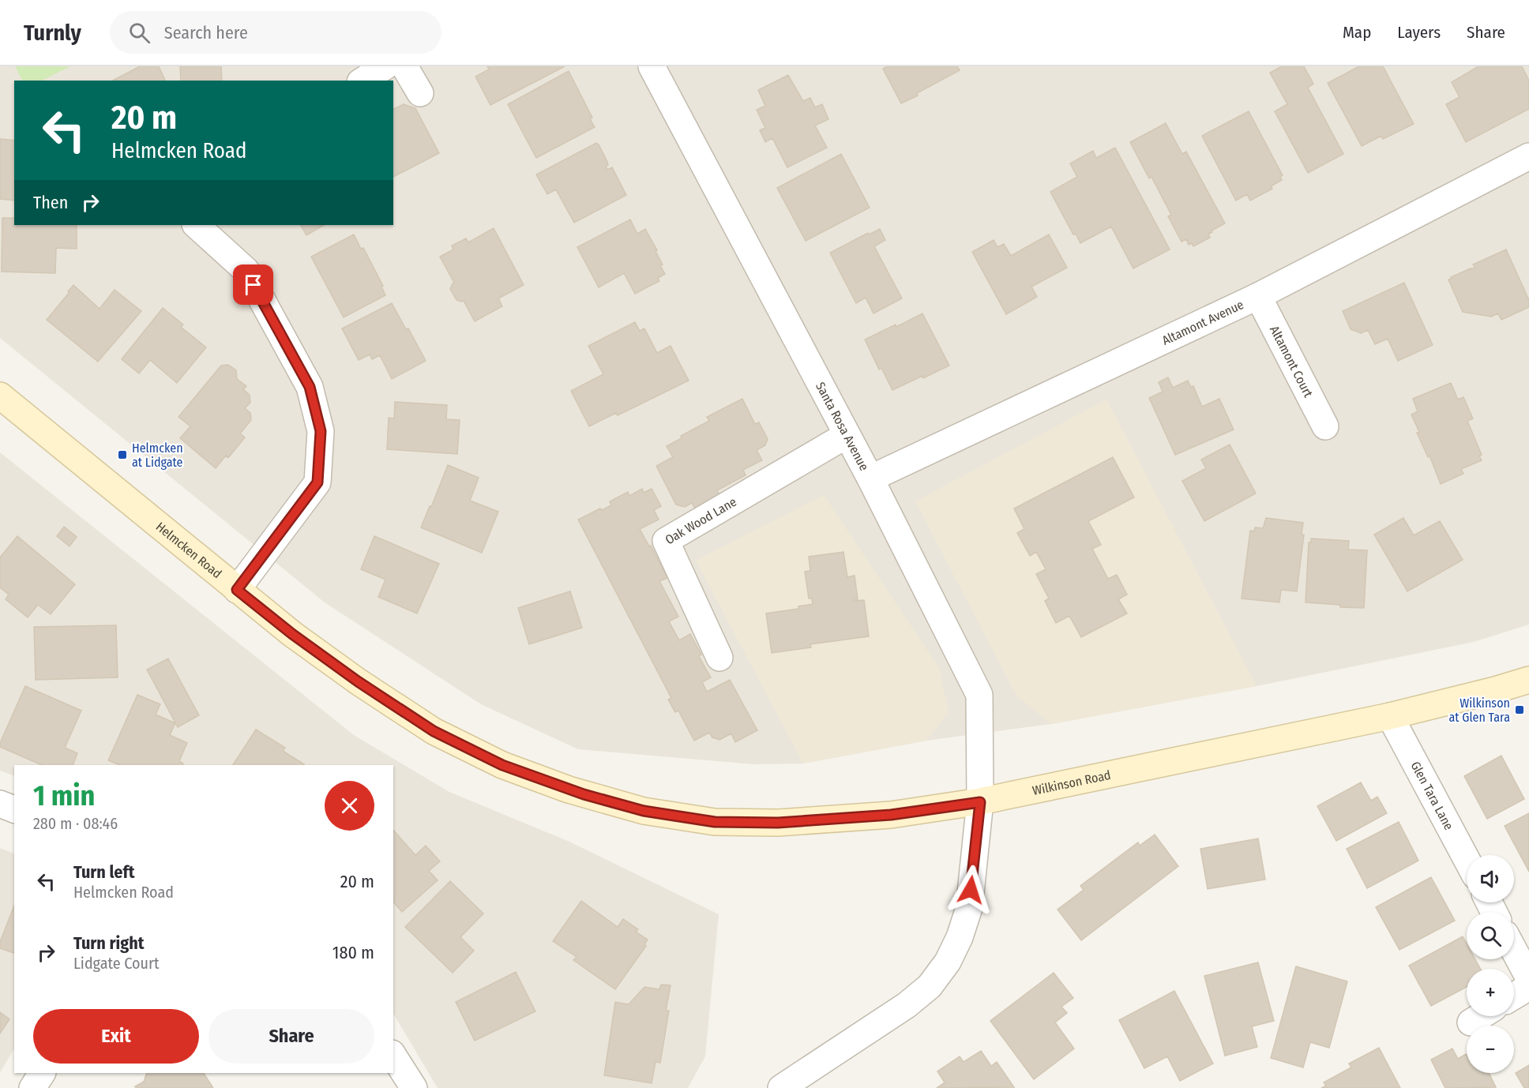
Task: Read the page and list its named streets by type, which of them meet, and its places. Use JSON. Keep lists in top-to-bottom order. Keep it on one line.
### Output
{"streets":{"main road":["Helmcken Road","Wilkinson Road"],"street":["Altamont Avenue","Altamont Court","Santa Rosa Avenue","Oak Wood Lane","Glen Tara Lane"]},"crossings":[["Altamont Avenue","Altamont Court"],["Altamont Avenue","Santa Rosa Avenue"],["Santa Rosa Avenue","Oak Wood Lane"],["Santa Rosa Avenue","Helmcken Road"],["Santa Rosa Avenue","Wilkinson Road"],["Helmcken Road","Wilkinson Road"],["Wilkinson Road","Glen Tara Lane"]],"places":{"transit":["Helmcken at Lidgate","Wilkinson at Glen Tara"]},"page":{"header":"Turnly","search":"Search here","nav":["Map","Layers","Share"],"turn":["20 m","Helmcken Road"],"then":"Then","heading":["1 min","280 m · 08:46"],"list":[{"name":"Turn left","note":"Helmcken Road","value":"20 m"},{"name":"Turn right","note":"Lidgate Court","value":"180 m"}],"map_buttons":["+","−"],"buttons":["Exit","Share"]}}
